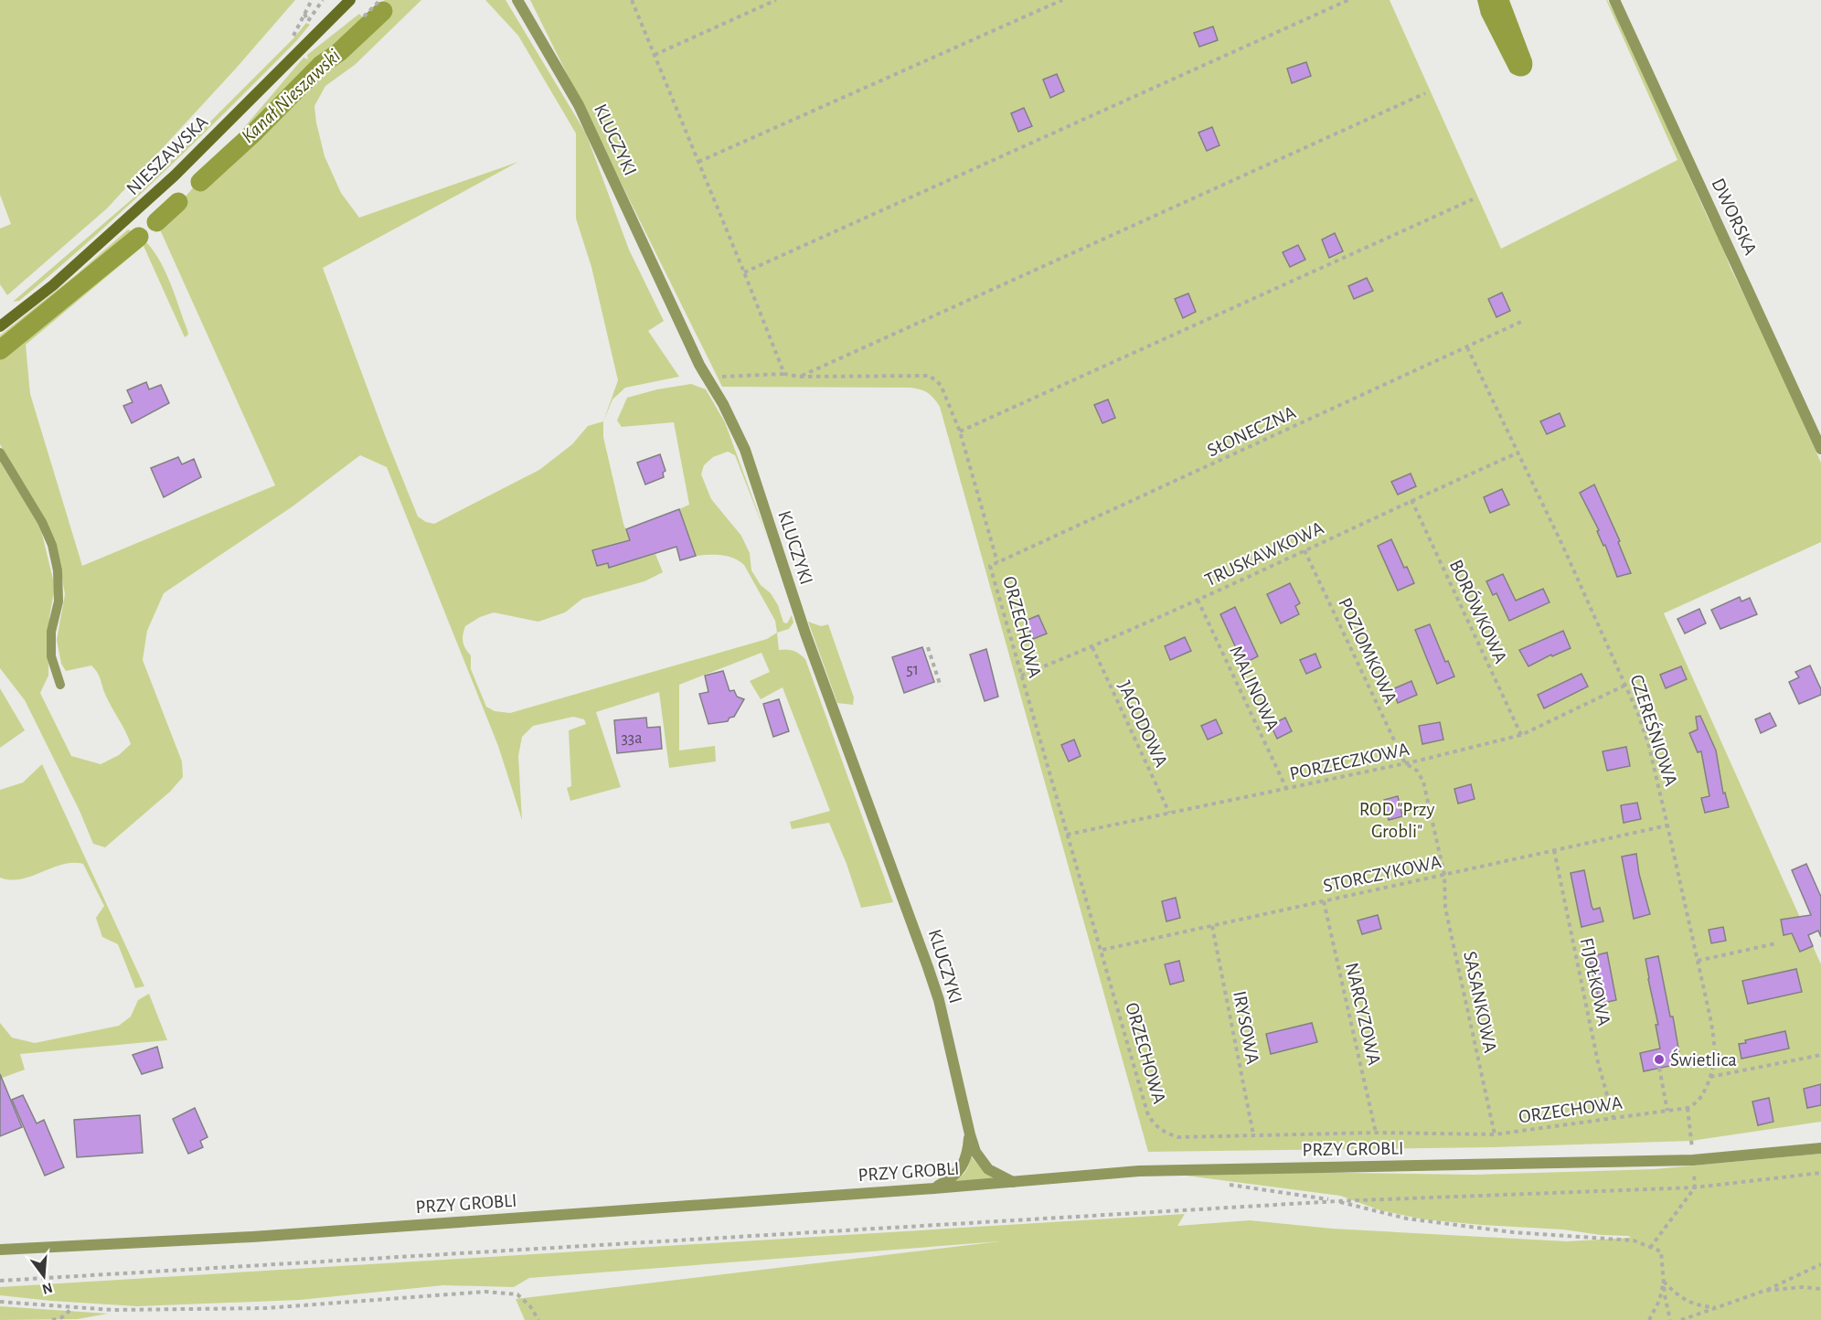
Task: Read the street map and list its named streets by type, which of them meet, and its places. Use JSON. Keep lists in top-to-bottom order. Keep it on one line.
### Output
{"streets":{"main road":["NIESZAWSKA"],"street":["KLUCZYKI","DWORSKA","PRZY GROBLI"],"path":["SŁONECZNA","TRUSKAWKOWA","BORÓWKOWA","ORZECHOWA","POZIOMKOWA","MALINOWA","JAGODOWA","CZEREŚNIOWA","PORZECZKOWA","STORCZYKOWA","FIJOŁKOWA","SASANKOWA","NARCYZOWA","IRYSOWA"]},"crossings":[["KLUCZYKI","PRZY GROBLI"],["SŁONECZNA","ORZECHOWA"],["SŁONECZNA","CZEREŚNIOWA"],["TRUSKAWKOWA","BORÓWKOWA"],["TRUSKAWKOWA","ORZECHOWA"],["TRUSKAWKOWA","POZIOMKOWA"],["TRUSKAWKOWA","MALINOWA"],["TRUSKAWKOWA","JAGODOWA"],["TRUSKAWKOWA","CZEREŚNIOWA"],["BORÓWKOWA","PORZECZKOWA"],["ORZECHOWA","CZEREŚNIOWA"],["ORZECHOWA","PORZECZKOWA"],["ORZECHOWA","STORCZYKOWA"],["ORZECHOWA","FIJOŁKOWA"],["ORZECHOWA","SASANKOWA"],["ORZECHOWA","NARCYZOWA"],["ORZECHOWA","IRYSOWA"],["POZIOMKOWA","PORZECZKOWA"],["MALINOWA","PORZECZKOWA"],["JAGODOWA","PORZECZKOWA"],["CZEREŚNIOWA","PORZECZKOWA"],["CZEREŚNIOWA","STORCZYKOWA"],["STORCZYKOWA","FIJOŁKOWA"],["STORCZYKOWA","SASANKOWA"],["STORCZYKOWA","NARCYZOWA"],["STORCZYKOWA","IRYSOWA"]],"water":["Kanał Nieszawski"],"parks":["ROD \"Przy Grobli\""],"places":["Świetlica"],"house_numbers":["51","33a"],"north":"bottom"}
